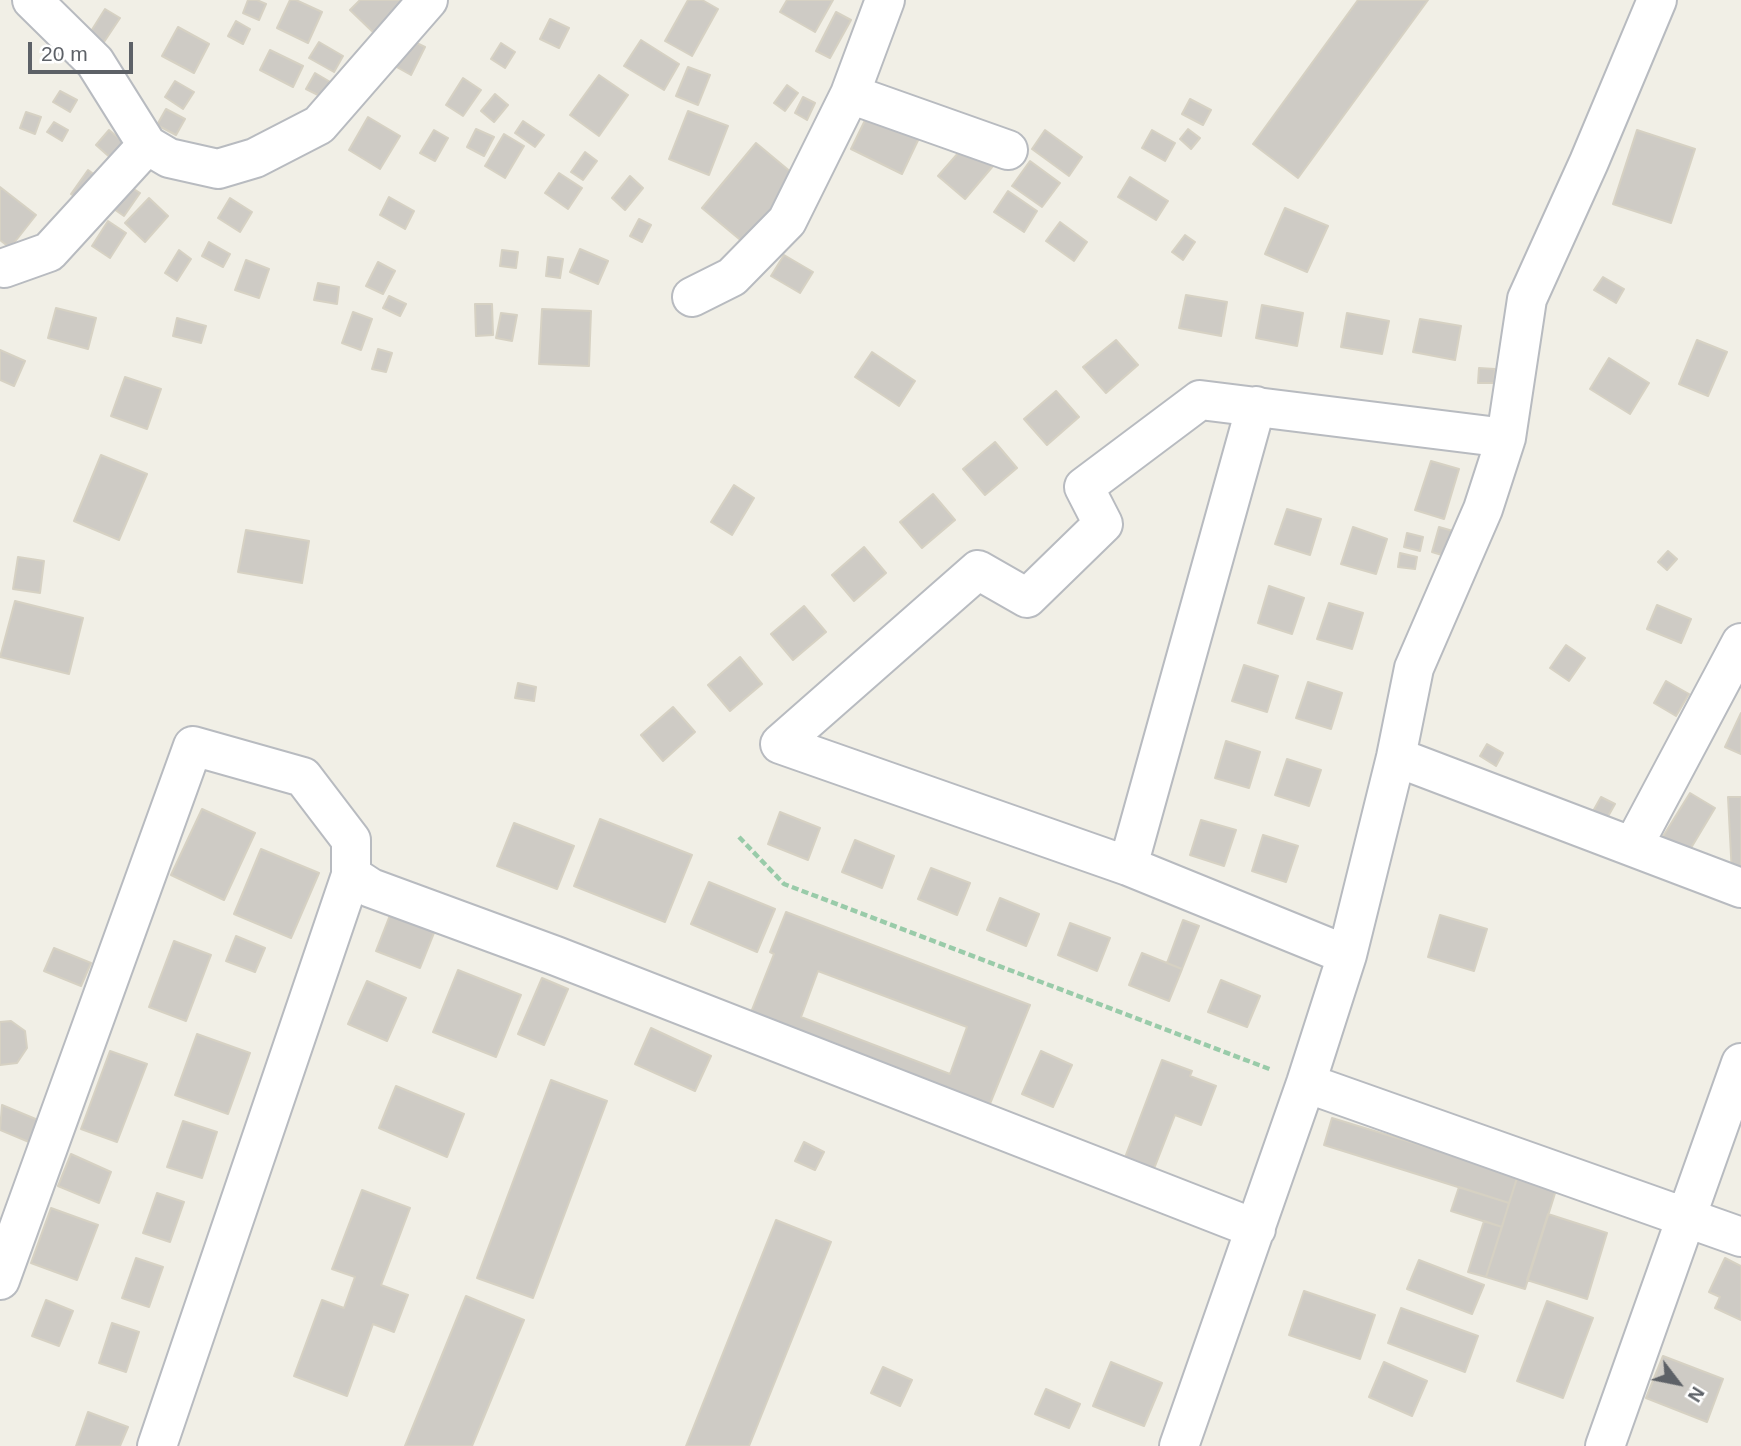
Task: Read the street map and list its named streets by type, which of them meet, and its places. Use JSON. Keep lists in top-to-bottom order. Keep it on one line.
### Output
{"scale_bar":"20 m","north":"bottom right"}
